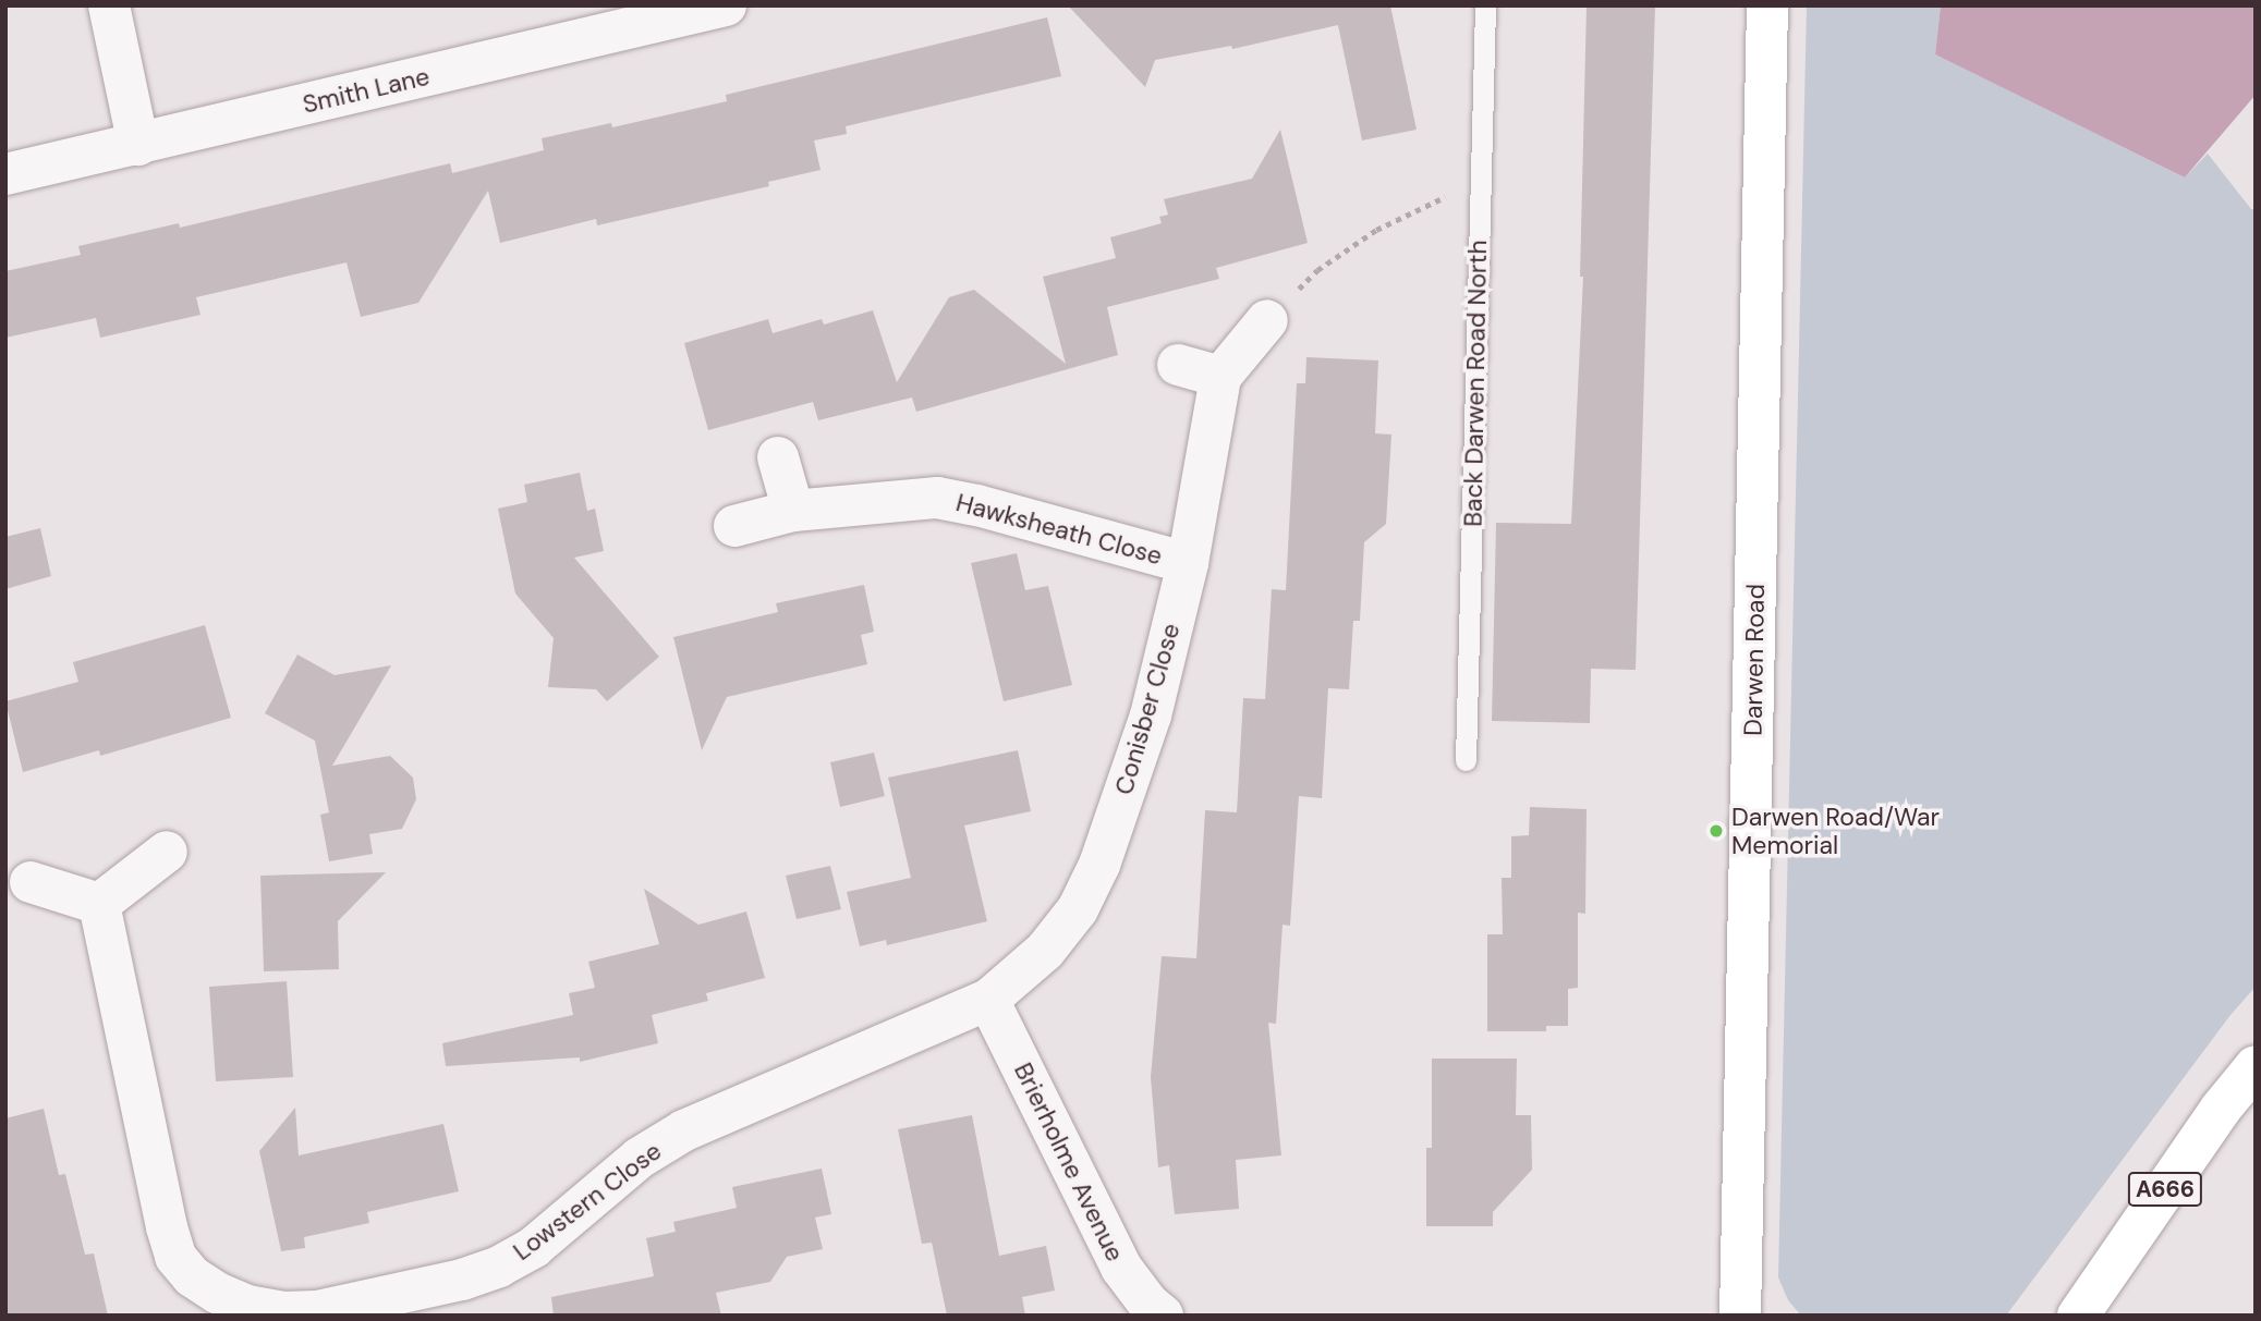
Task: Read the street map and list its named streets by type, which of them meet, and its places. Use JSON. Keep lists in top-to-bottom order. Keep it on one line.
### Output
{"streets":{"main road":["Darwen Road","A666"],"street":["Smith Lane","Hawksheath Close","Conisber Close","Brierholme Avenue","Lowstern Close"],"lane":["Back Darwen Road North"]},"crossings":[["Hawksheath Close","Conisber Close"],["Conisber Close","Brierholme Avenue"],["Conisber Close","Lowstern Close"],["Brierholme Avenue","Lowstern Close"]],"places":["Darwen Road/War Memorial"]}
